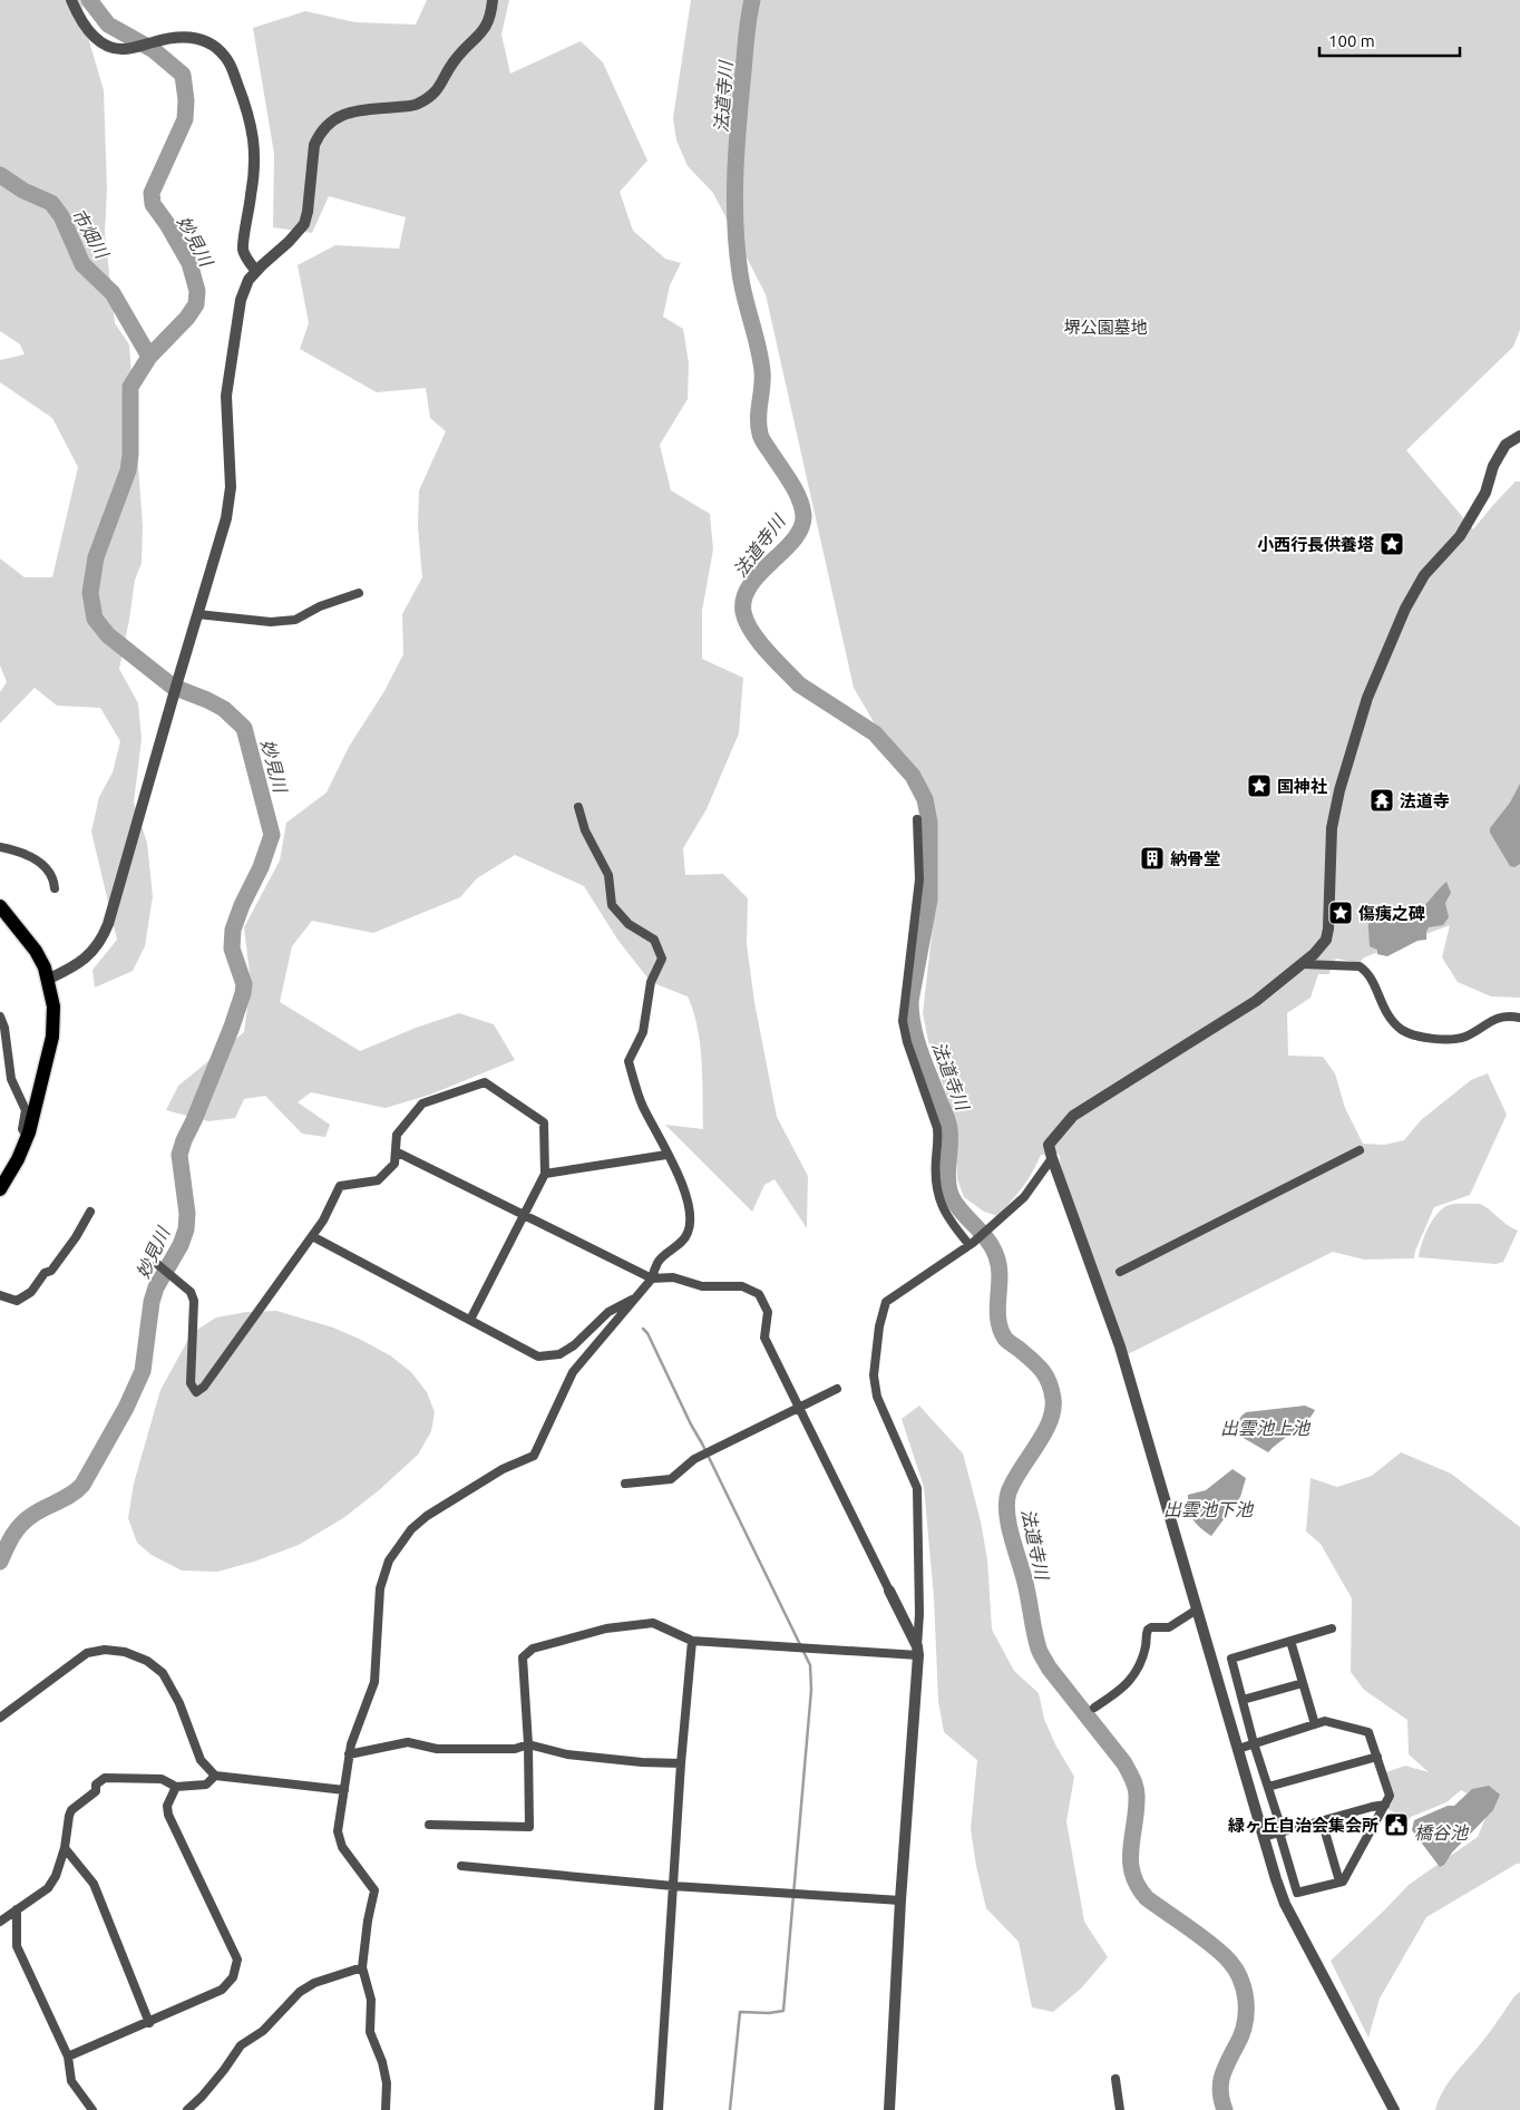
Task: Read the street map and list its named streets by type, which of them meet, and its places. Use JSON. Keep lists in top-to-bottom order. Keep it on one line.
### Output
{"water":["法道寺川","市畑川","妙見川","出雲池上池","出雲池下池","橋谷池"],"parks":["堺公園墓地"],"places":{"place":["小西行長供養塔","国神社","傷痍之碑"],"temple":["法道寺"],"building":["納骨堂"],"public building":["緑ヶ丘自治会集会所"]},"scale_bar":"100 m"}
